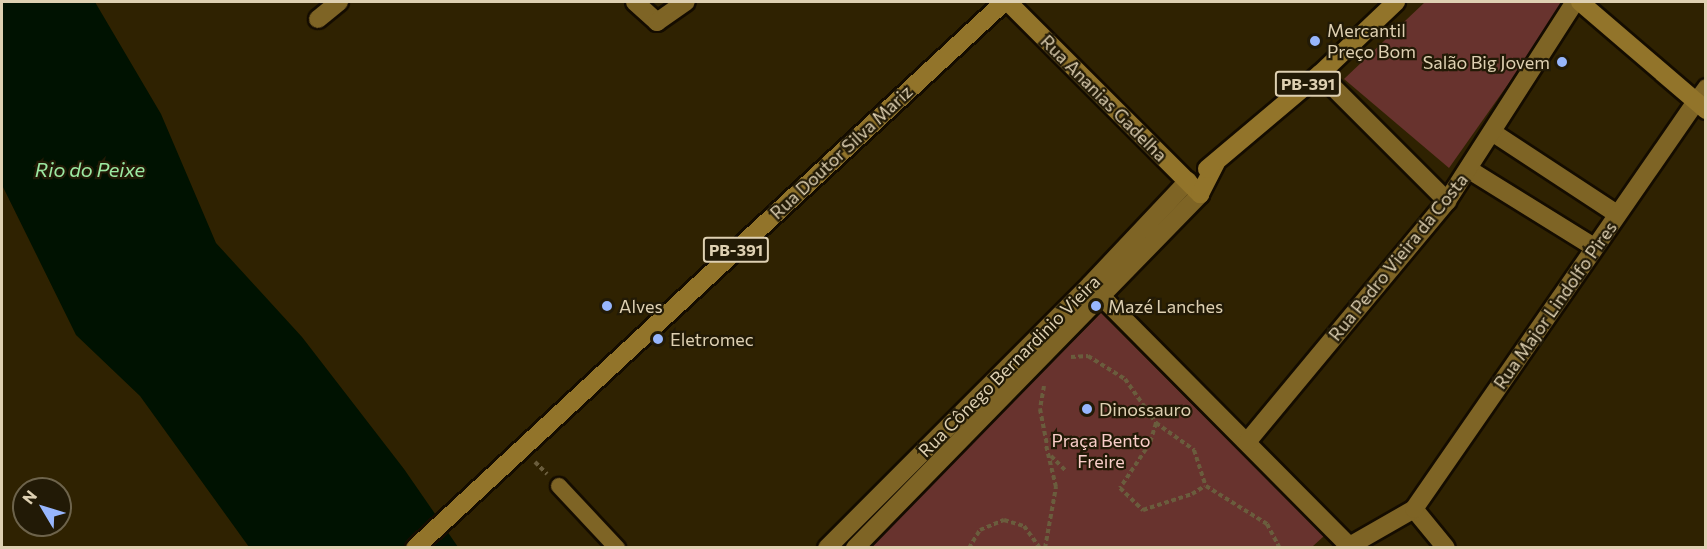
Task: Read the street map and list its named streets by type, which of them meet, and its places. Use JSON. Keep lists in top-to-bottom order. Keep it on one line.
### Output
{"streets":{"main road":["PB-391","Rua Ananias Gadelha","Rua Doutor Silva Mariz","Rua Major Lindolfo Pires"],"street":["Rua Pedro Vieira da Costa","Rua Cônego Bernardinio Vieira"]},"crossings":[["PB-391","Rua Ananias Gadelha"],["Rua Ananias Gadelha","Rua Doutor Silva Mariz"]],"water":["Rio do Peixe"],"parks":["Praça Bento Freire"],"places":["Mercantil Preço Bom","Salão Big Jovem","Alves","Mazé Lanches","Eletromec","Dinossauro"],"north":"top left"}
